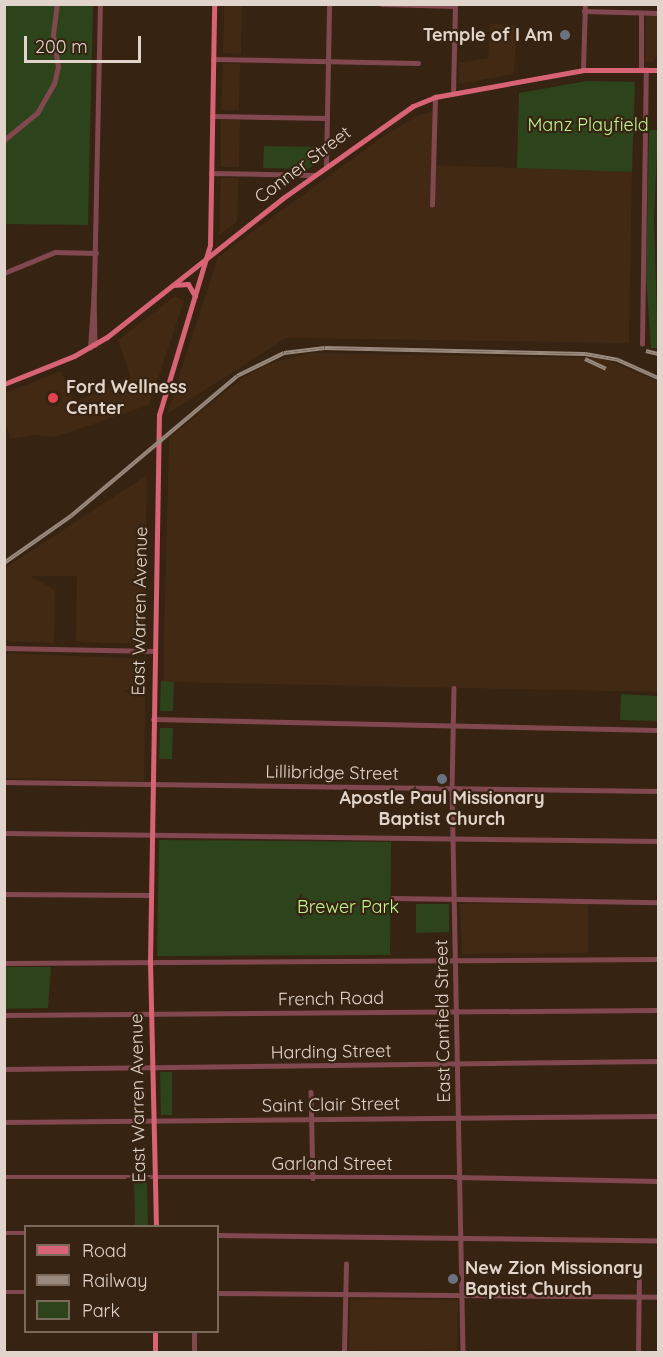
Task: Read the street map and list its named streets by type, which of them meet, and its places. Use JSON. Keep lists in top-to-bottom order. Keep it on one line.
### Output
{"streets":{"main road":["Conner Street","East Warren Avenue"],"street":["Lillibridge Street","French Road","East Canfield Street","Harding Street","Saint Clair Street","Garland Street"]},"crossings":[["Conner Street","East Warren Avenue"],["East Warren Avenue","Lillibridge Street"],["East Warren Avenue","French Road"],["East Warren Avenue","Harding Street"],["East Warren Avenue","Saint Clair Street"],["East Warren Avenue","Garland Street"],["Lillibridge Street","East Canfield Street"],["French Road","East Canfield Street"],["East Canfield Street","Harding Street"],["East Canfield Street","Saint Clair Street"],["East Canfield Street","Garland Street"]],"parks":["Manz Playfield","Brewer Park"],"places":["Temple of I Am","Ford Wellness Center","Apostle Paul Missionary Baptist Church","New Zion Missionary Baptist Church"],"legend":["Road","Railway","Park"],"scale_bar":"200 m"}
